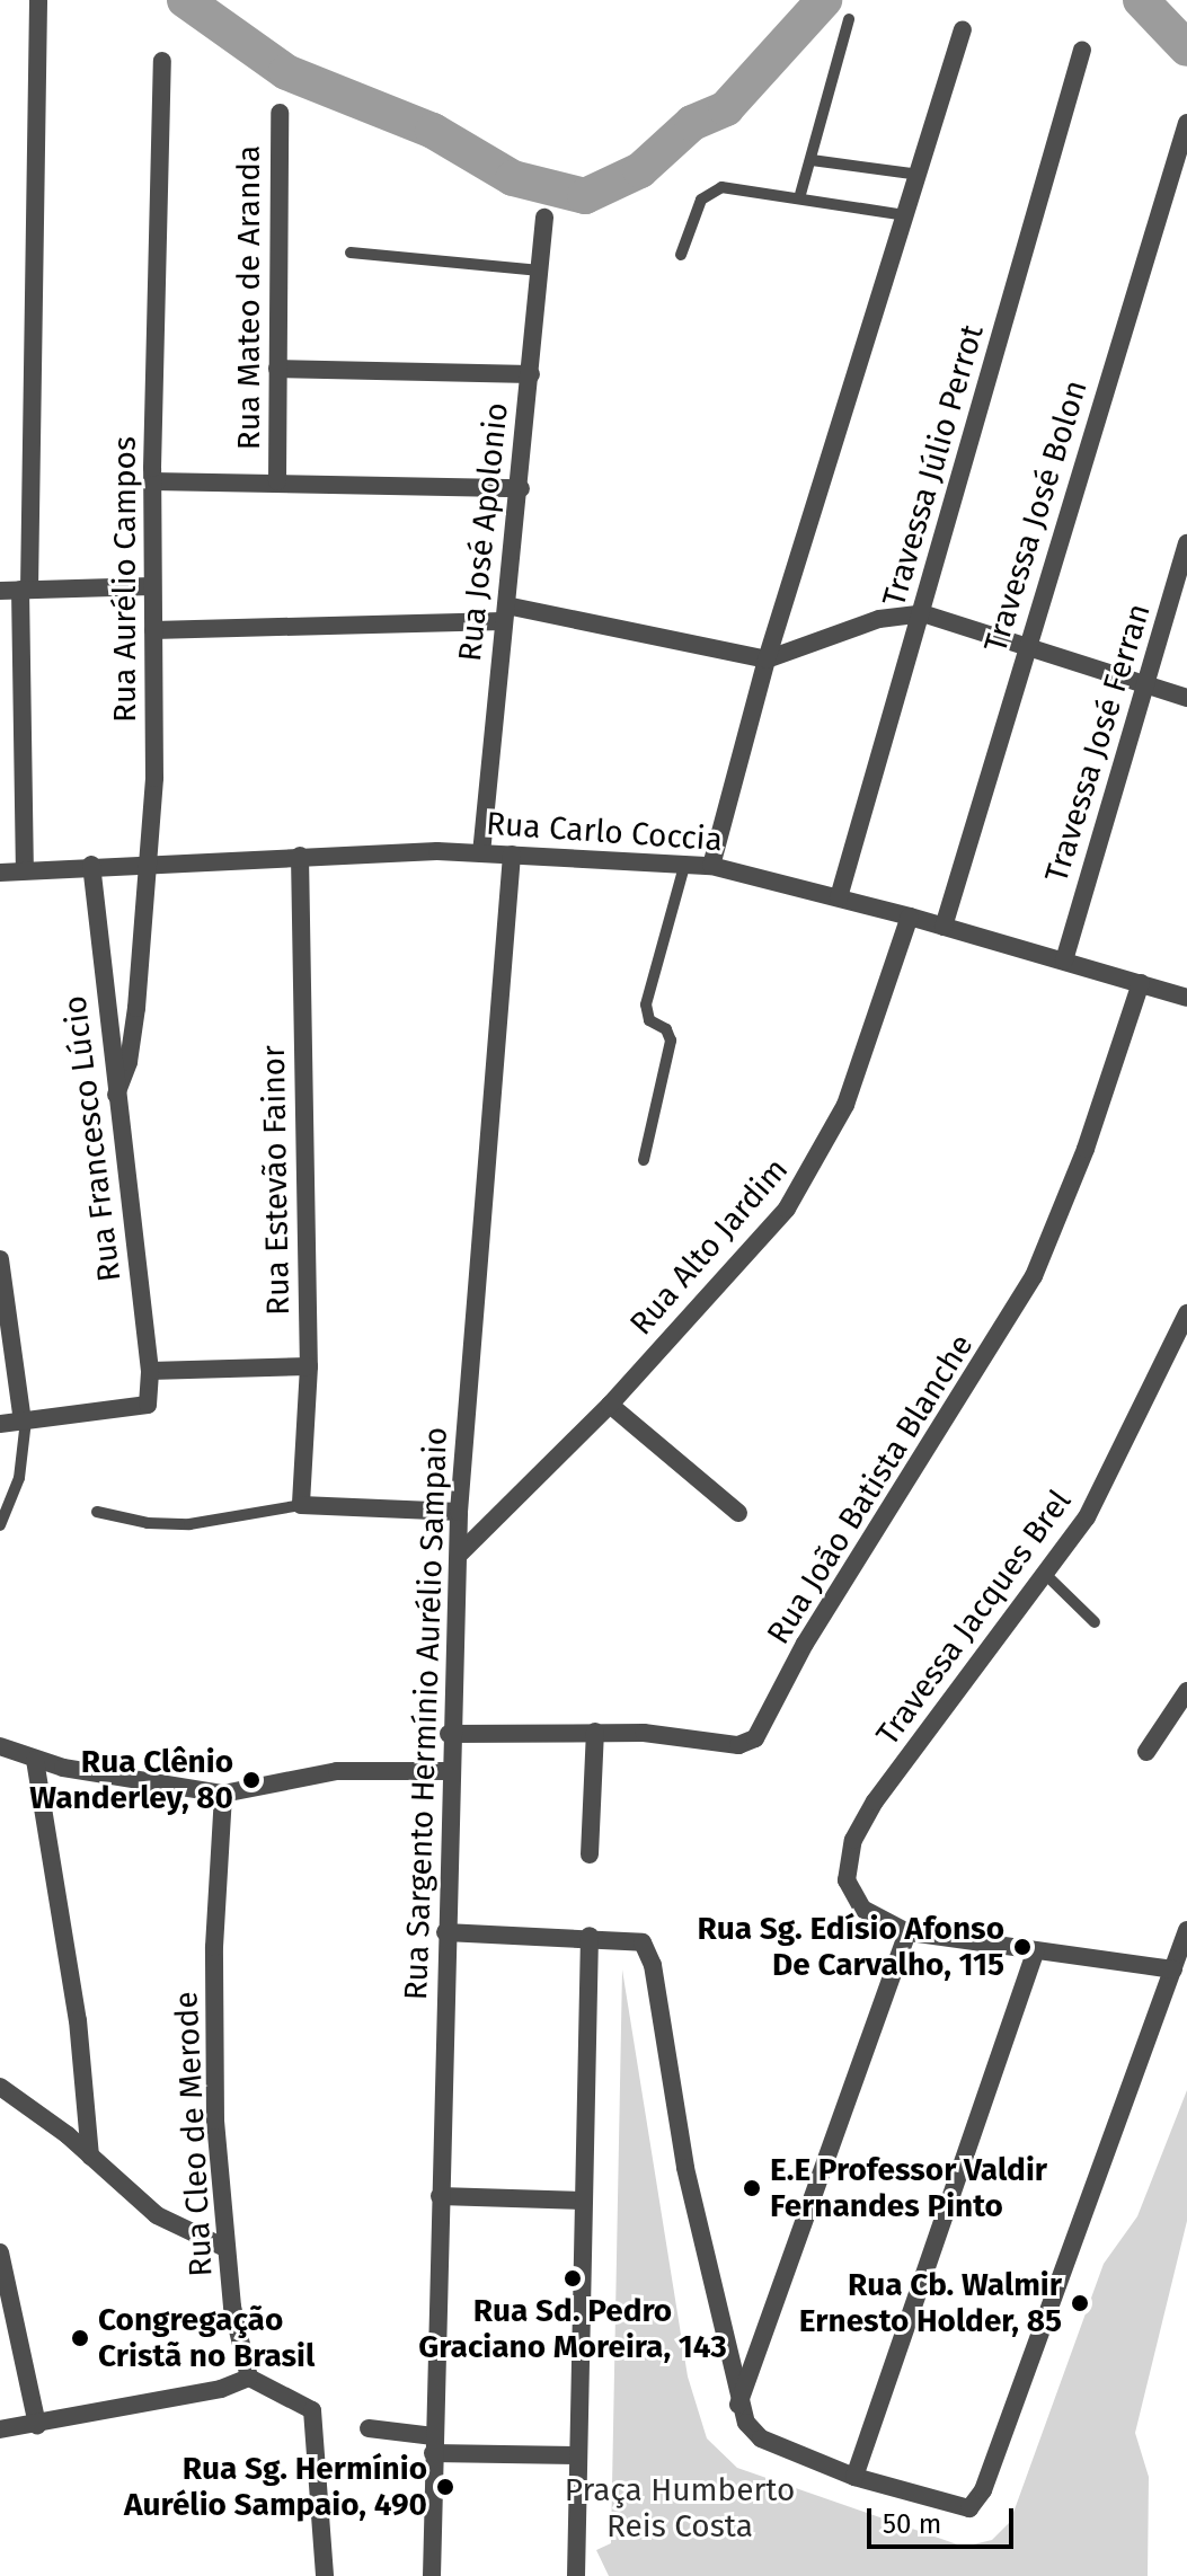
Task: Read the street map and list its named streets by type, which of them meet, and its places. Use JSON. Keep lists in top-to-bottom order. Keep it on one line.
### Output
{"streets":{"street":["Rua Mateo de Aranda","Travessa Júlio Perrot","Travessa José Bolon","Rua José Apolonio","Rua Aurélio Campos","Travessa José Ferran","Rua Carlo Coccia","Rua Francesco Lúcio","Rua Estevão Fainor","Rua Alto Jardim","Rua João Batista Blanche","Travessa Jacques Brel","Rua Sargento Hermínio Aurélio Sampaio","Rua Cleo de Merode"]},"crossings":[["Travessa Júlio Perrot","Rua Carlo Coccia"],["Travessa José Bolon","Rua Carlo Coccia"],["Rua José Apolonio","Rua Carlo Coccia"],["Rua Aurélio Campos","Rua Carlo Coccia"],["Rua Aurélio Campos","Rua Francesco Lúcio"],["Travessa José Ferran","Rua Carlo Coccia"],["Rua Carlo Coccia","Rua Francesco Lúcio"],["Rua Carlo Coccia","Rua Estevão Fainor"],["Rua Carlo Coccia","Rua Alto Jardim"],["Rua Carlo Coccia","Rua João Batista Blanche"],["Rua Carlo Coccia","Rua Sargento Hermínio Aurélio Sampaio"],["Rua Alto Jardim","Rua Sargento Hermínio Aurélio Sampaio"],["Rua João Batista Blanche","Rua Sargento Hermínio Aurélio Sampaio"]],"parks":["Praça Humberto Reis Costa"],"places":["Rua Clênio Wanderley, 80","Rua Sg. Edísio Afonso De Carvalho, 115","E.E Professor Valdir Fernandes Pinto","Rua Sd. Pedro Graciano Moreira, 143","Rua Cb. Walmir Ernesto Holder, 85","Congregação Cristã no Brasil","Rua Sg. Hermínio Aurélio Sampaio, 490"],"scale_bar":"50 m"}
